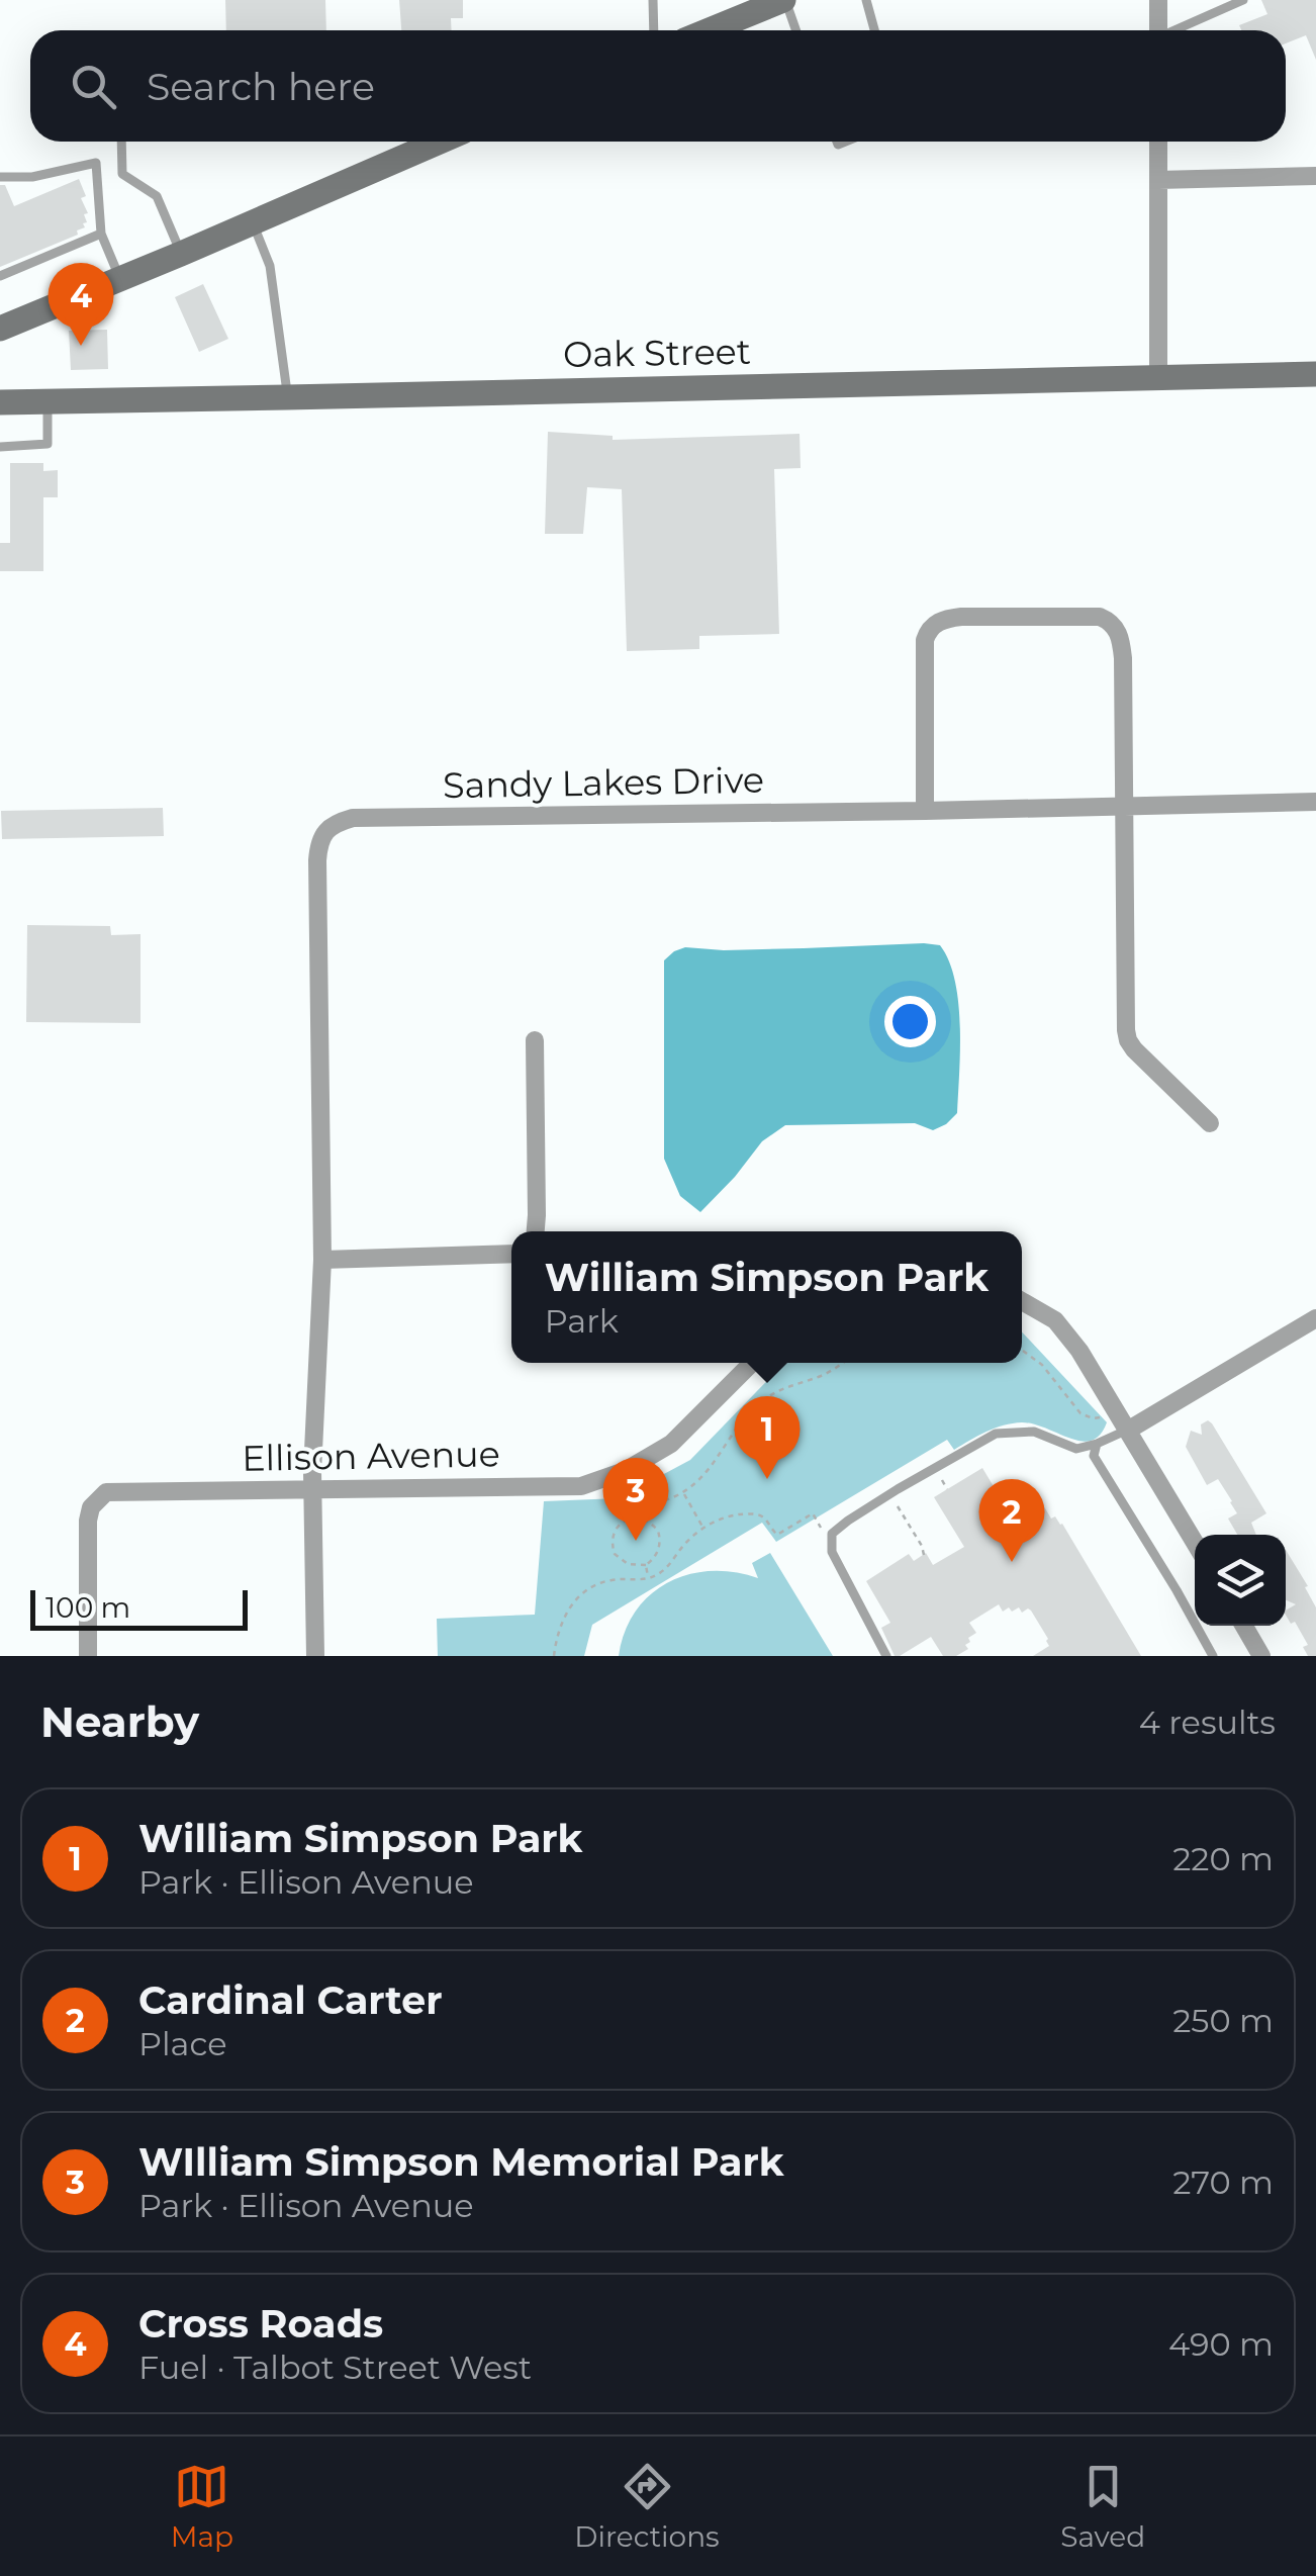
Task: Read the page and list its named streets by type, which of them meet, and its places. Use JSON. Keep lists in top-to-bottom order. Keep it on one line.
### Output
{"streets":{"main road":["Oak Street"],"street":["Sandy Lakes Drive","Ellison Avenue"]},"crossings":[["Sandy Lakes Drive","Ellison Avenue"]],"scale_bar":"100 m","page":{"search":"Search here","pins":["4","1","3","2"],"popup":["William Simpson Park","Park"],"scale":"100 m","heading":["Nearby","4 results"],"list":[{"mark":"1","name":"William Simpson Park","note":"Park · Ellison Avenue","value":"220 m"},{"mark":"2","name":"Cardinal Carter","note":"Place","value":"250 m"},{"mark":"3","name":"WIlliam Simpson Memorial Park","note":"Park · Ellison Avenue","value":"270 m"},{"mark":"4","name":"Cross Roads","note":"Fuel · Talbot Street West","value":"490 m"}],"nav":["Map","Directions","Saved"]}}
